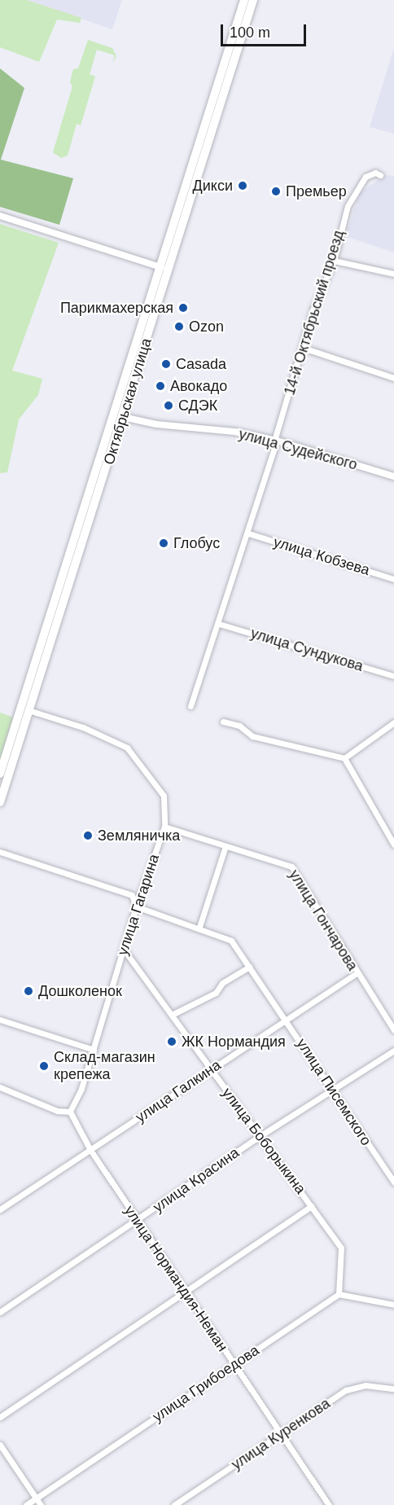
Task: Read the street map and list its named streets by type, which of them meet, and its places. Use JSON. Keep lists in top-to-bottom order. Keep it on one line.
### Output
{"streets":{"main road":["Октябрьская улица"],"street":["14-й Октябрьский проезд","улица Судейского","улица Кобзева","улица Сундукова","улица Гагарина","улица Гончарова","улица Галкина","улица Писемского","улица Боборыкина","улица Красина","улица Нормандия-Неман","улица Грибоедова","улица Куренкова"]},"crossings":[["14-й Октябрьский проезд","улица Судейского"],["14-й Октябрьский проезд","улица Кобзева"],["14-й Октябрьский проезд","улица Сундукова"],["Октябрьская улица","улица Судейского"],["Октябрьская улица","улица Гагарина"],["улица Гагарина","улица Гончарова"],["улица Гагарина","улица Писемского"],["улица Гагарина","улица Боборыкина"],["улица Гагарина","улица Нормандия-Неман"],["улица Гончарова","улица Галкина"],["улица Галкина","улица Писемского"],["улица Галкина","улица Боборыкина"],["улица Галкина","улица Нормандия-Неман"],["улица Писемского","улица Красина"],["улица Боборыкина","улица Красина"],["улица Боборыкина","улица Грибоедова"],["улица Красина","улица Нормандия-Неман"],["улица Нормандия-Неман","улица Грибоедова"],["улица Нормандия-Неман","улица Куренкова"]],"places":["Дикси","Премьер","Парикмахерская","Ozon","Casada","Авокадо","СДЭК","Глобус","Земляничка","Дошколенок","ЖК Нормандия","Склад-магазин крепежа"],"scale_bar":"100 m"}
